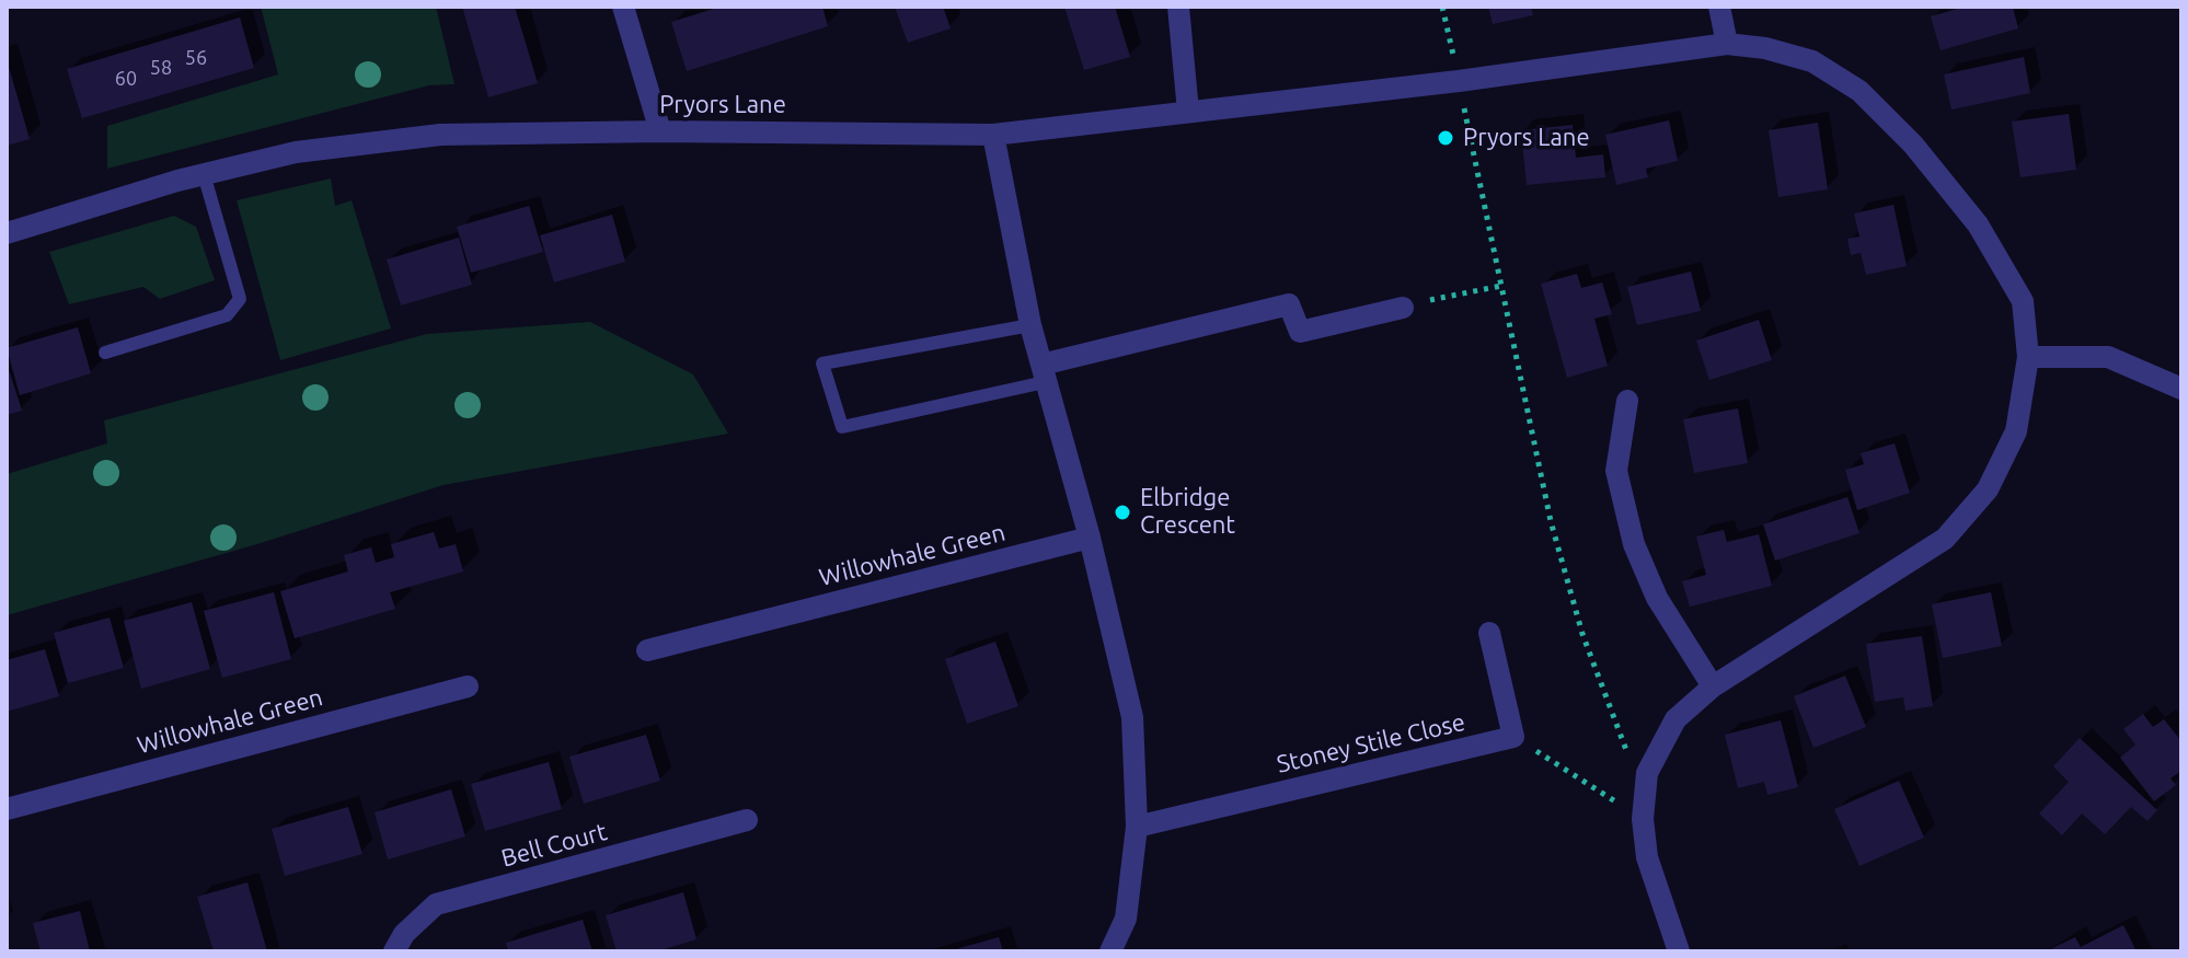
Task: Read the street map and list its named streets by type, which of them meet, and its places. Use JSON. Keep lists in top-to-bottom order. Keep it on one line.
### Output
{"streets":{"street":["Pryors Lane","Willowhale Green","Stoney Stile Close","Bell Court"]},"places":["Pryors Lane","Elbridge Crescent"],"house_numbers":["56","58","60"]}
